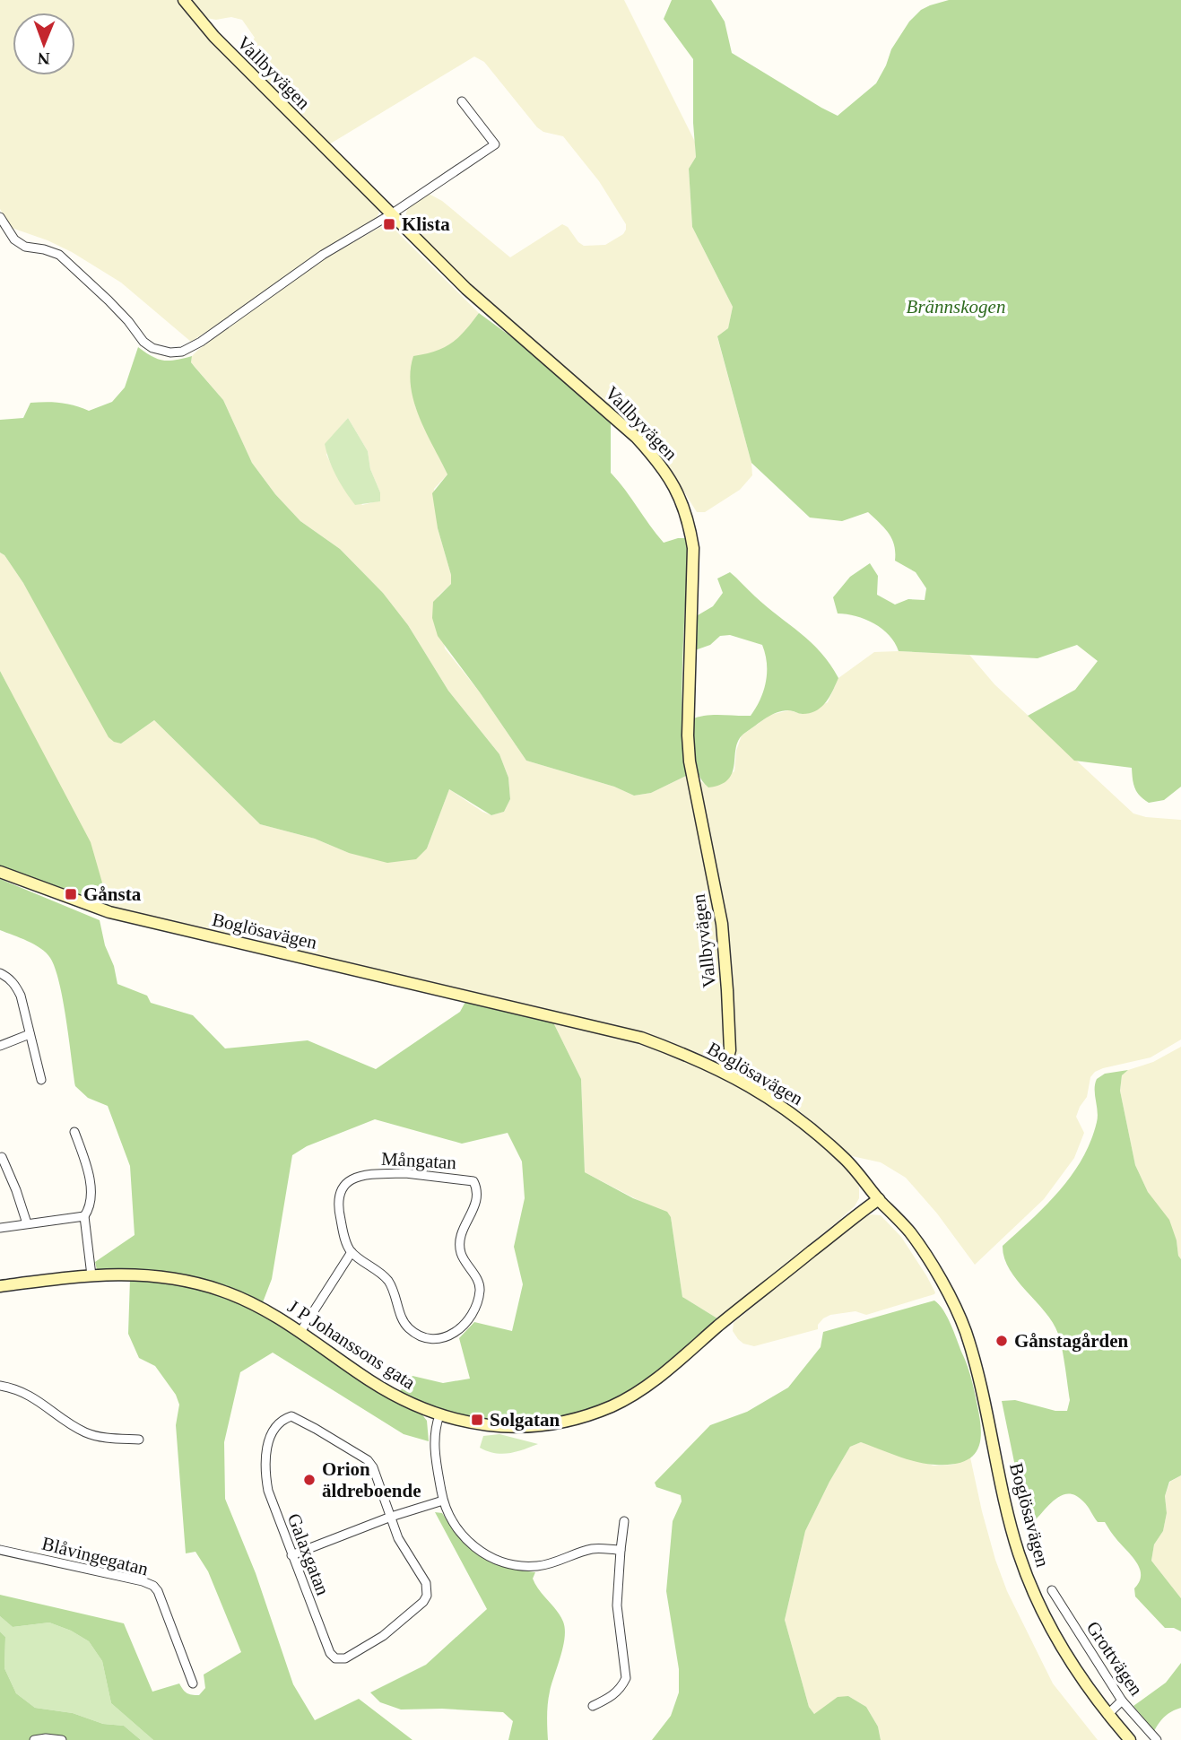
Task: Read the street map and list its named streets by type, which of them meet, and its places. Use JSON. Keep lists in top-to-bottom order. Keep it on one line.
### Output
{"streets":{"street":["Vallbyvägen","Boglösavägen","Mångatan","J P Johanssons gata","Galaxgatan","Blåvingegatan","Grottvägen"]},"crossings":[["Vallbyvägen","Boglösavägen"],["Boglösavägen","J P Johanssons gata"]],"parks":["Brännskogen"],"places":{"transit":["Klista","Gånsta","Solgatan"],"other":["Gånstagården","Orion äldreboende"]},"north":"bottom"}
